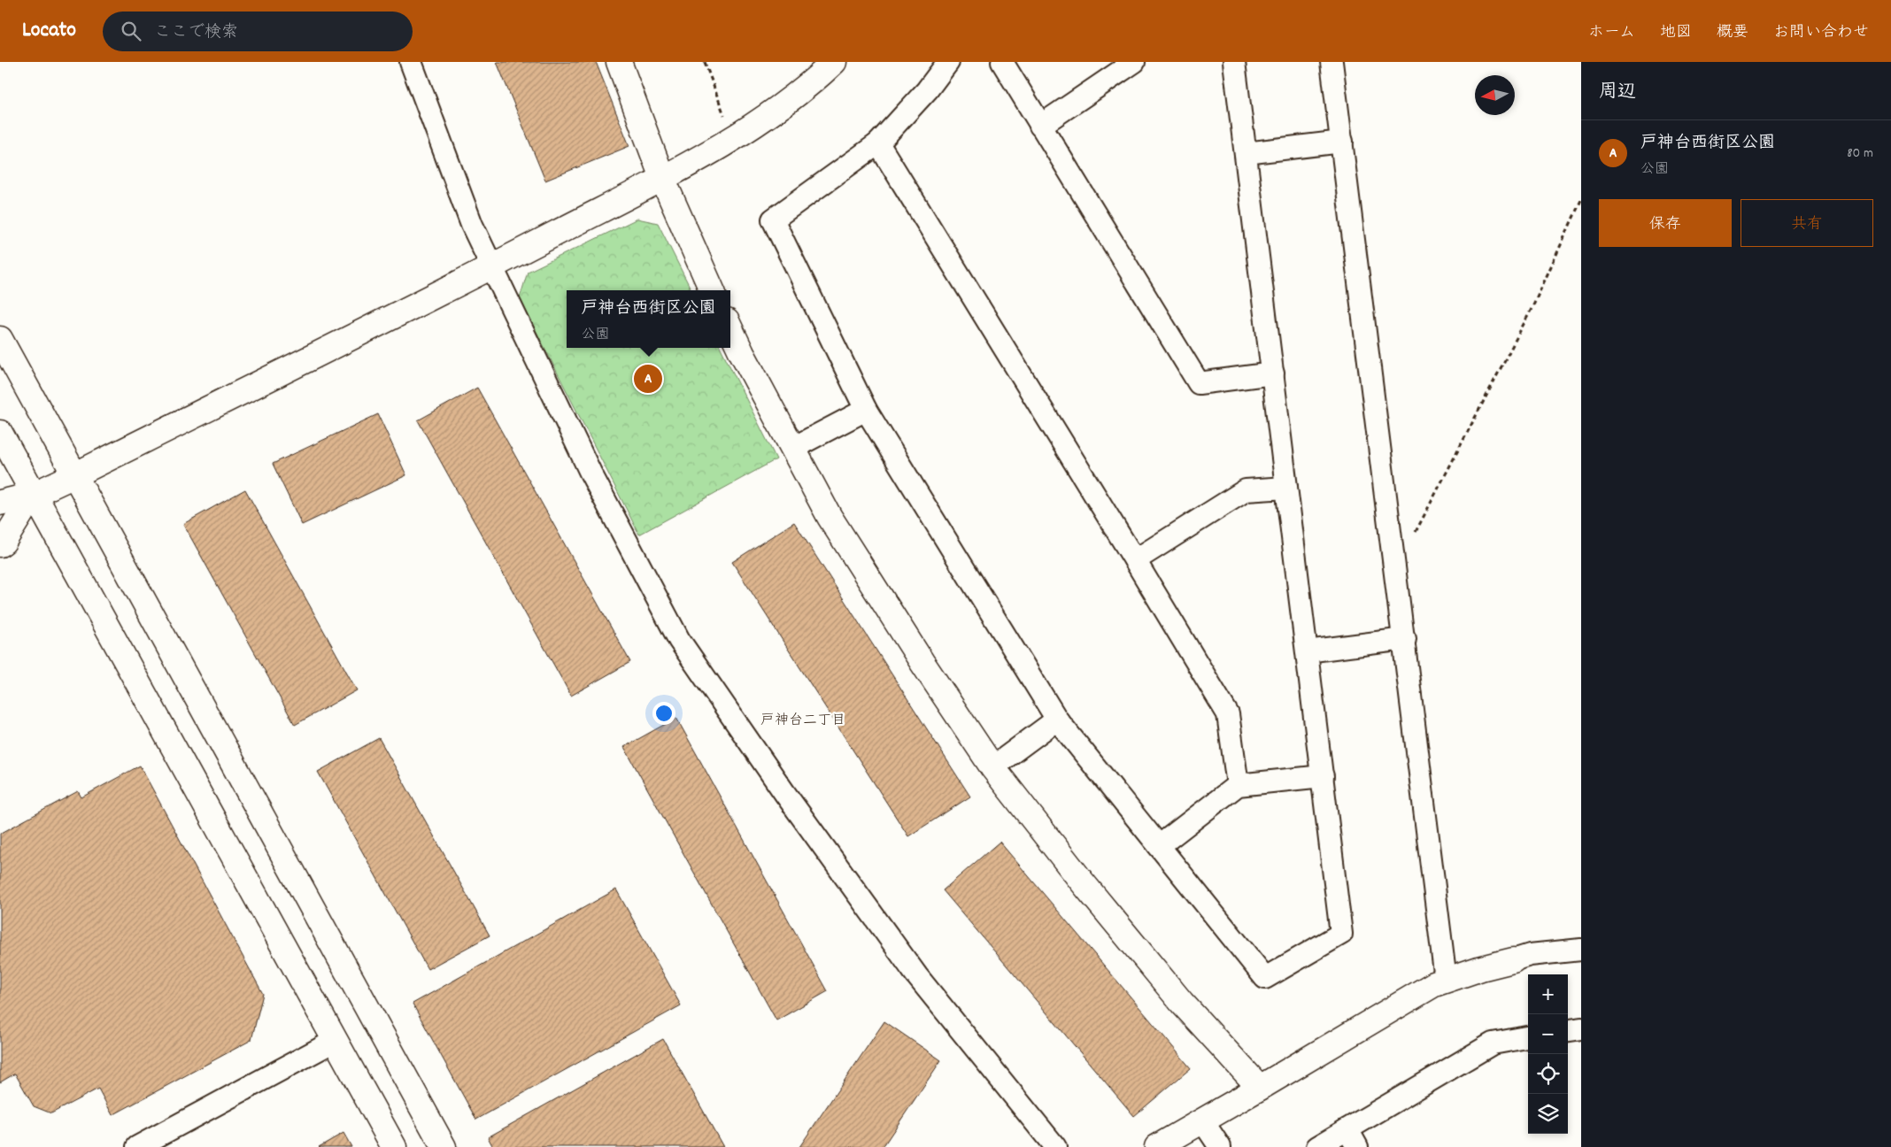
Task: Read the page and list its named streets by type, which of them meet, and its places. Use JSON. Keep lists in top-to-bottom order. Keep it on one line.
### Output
{"districts":["戸神台二丁目"],"north":"left","page":{"header":"Locato","search":"ここで検索","nav":["ホーム","地図","概要","お問い合わせ"],"heading":"周辺","list":[{"mark":"A","name":"戸神台西街区公園","note":"公園","value":"80 m"}],"buttons":["保存","共有"],"popup":["戸神台西街区公園","公園"],"pins":"A","map_buttons":["+","−"]}}
